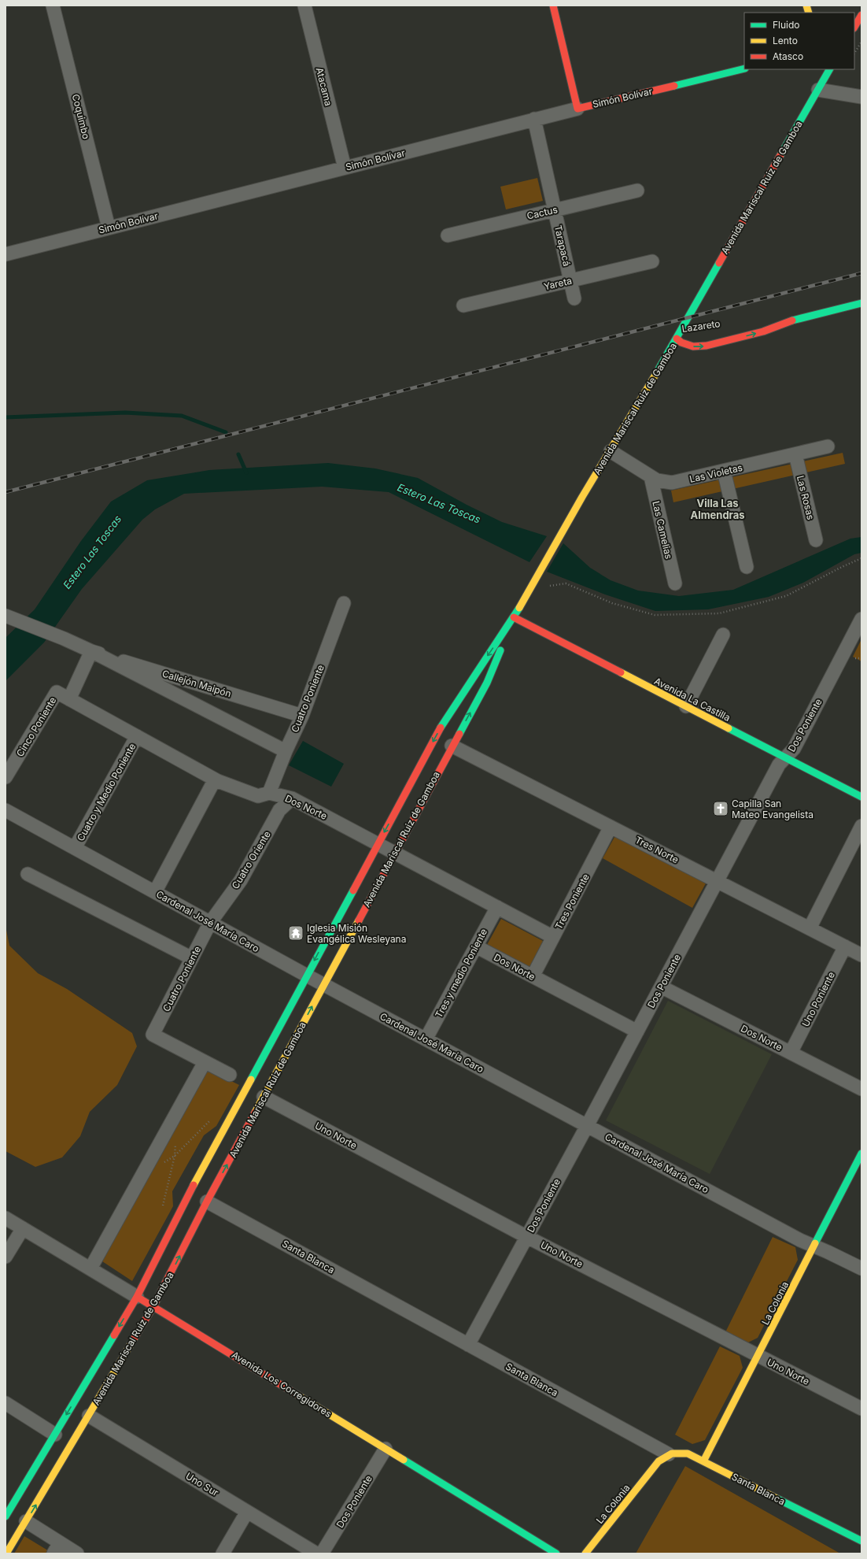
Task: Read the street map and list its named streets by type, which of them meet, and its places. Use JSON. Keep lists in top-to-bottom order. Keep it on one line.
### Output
{"streets":{"main road":["Simón Bolívar","Avenida Mariscal Ruiz de Gamboa","Lazareto","Avenida La Castilla","Santa Blanca","La Colonia","Avenida Los Corregidores"],"street":["Atacama","Coquimbo","Cactus","Tarapacá","Yareta","Las Violetas","Las Rosas","Las Camelias","Callejón Maipón","Cuatro Poniente","Dos Poniente","Cinco Poniente","Cuatro y Medio Poniente","Dos Norte","Tres Norte","Cuatro Oriente","Tres Poniente","Cardenal José María Caro","Tres y medio Poniente","Uno Poniente","Uno Norte","Uno Sur"]},"crossings":[["Atacama","Simón Bolívar"],["Simón Bolívar","Coquimbo"],["Simón Bolívar","Tarapacá"],["Avenida Mariscal Ruiz de Gamboa","Lazareto"],["Avenida Mariscal Ruiz de Gamboa","Las Violetas"],["Avenida Mariscal Ruiz de Gamboa","Avenida La Castilla"],["Avenida Mariscal Ruiz de Gamboa","Dos Norte"],["Avenida Mariscal Ruiz de Gamboa","Tres Norte"],["Avenida Mariscal Ruiz de Gamboa","Cardenal José María Caro"],["Avenida Mariscal Ruiz de Gamboa","Uno Norte"],["Avenida Mariscal Ruiz de Gamboa","Santa Blanca"],["Avenida Mariscal Ruiz de Gamboa","Avenida Los Corregidores"],["Avenida Mariscal Ruiz de Gamboa","Uno Sur"],["Cactus","Tarapacá"],["Tarapacá","Yareta"],["Las Violetas","Las Rosas"],["Las Violetas","Las Camelias"],["Callejón Maipón","Cuatro Poniente"],["Callejón Maipón","Cinco Poniente"],["Cuatro Poniente","Dos Norte"],["Cuatro Poniente","Cuatro Oriente"],["Cuatro Poniente","Cardenal José María Caro"],["Avenida La Castilla","Dos Poniente"],["Dos Poniente","Dos Norte"],["Dos Poniente","Tres Norte"],["Dos Poniente","Cardenal José María Caro"],["Dos Poniente","Uno Norte"],["Dos Poniente","Santa Blanca"],["Dos Poniente","Avenida Los Corregidores"],["Cinco Poniente","Dos Norte"],["Cuatro y Medio Poniente","Dos Norte"],["Cuatro y Medio Poniente","Cardenal José María Caro"],["Dos Norte","Cuatro Oriente"],["Dos Norte","Tres Poniente"],["Dos Norte","Tres y medio Poniente"],["Dos Norte","Uno Poniente"],["Tres Norte","Tres Poniente"],["Tres Norte","Uno Poniente"],["Cuatro Oriente","Cardenal José María Caro"],["Cardenal José María Caro","Tres y medio Poniente"],["Cardenal José María Caro","La Colonia"],["Uno Norte","La Colonia"],["Santa Blanca","La Colonia"]],"districts":["Villa Las Almendras"],"water":["Estero Las Toscas"],"places":{"church":["Capilla San Mateo Evangelista"],"temple":["Iglesia Misión Evangélica Wesleyana"]},"legend":["Fluido","Lento","Atasco"]}
